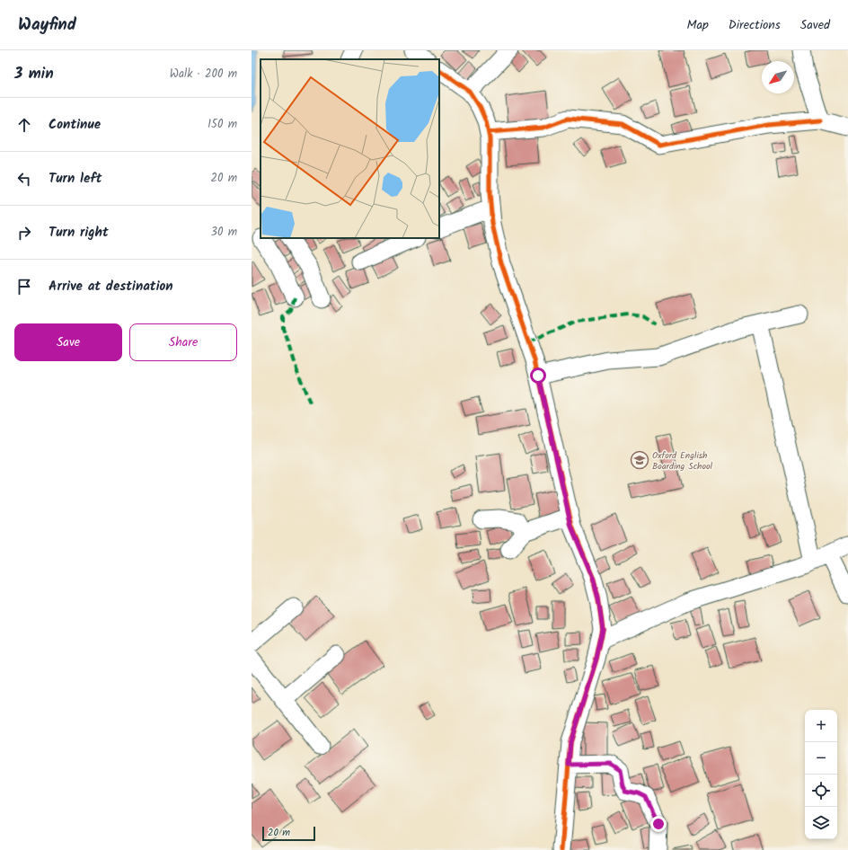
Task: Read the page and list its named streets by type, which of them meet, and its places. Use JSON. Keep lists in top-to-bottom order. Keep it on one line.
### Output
{"places":{"school or university":["Oxford English Boarding School"]},"scale_bar":"20 m","north":"bottom left","page":{"header":"Wayfind","nav":["Map","Directions","Saved"],"heading":["3 min","Walk · 200 m"],"list":[["Continue","150 m"],["Turn left","20 m"],["Turn right","30 m"],"Arrive at destination"],"buttons":["Save","Share"],"map_buttons":["+","−"],"scale":"20 m"}}
